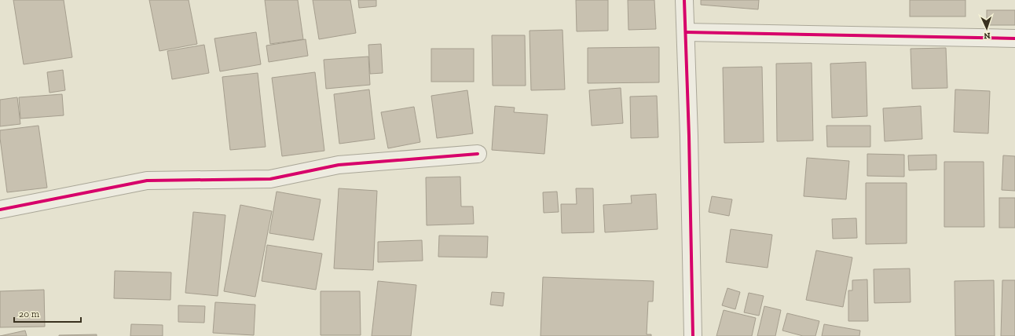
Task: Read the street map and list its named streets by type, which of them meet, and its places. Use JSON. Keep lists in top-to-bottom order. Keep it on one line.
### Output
{"scale_bar":"20 m","north":"bottom"}
